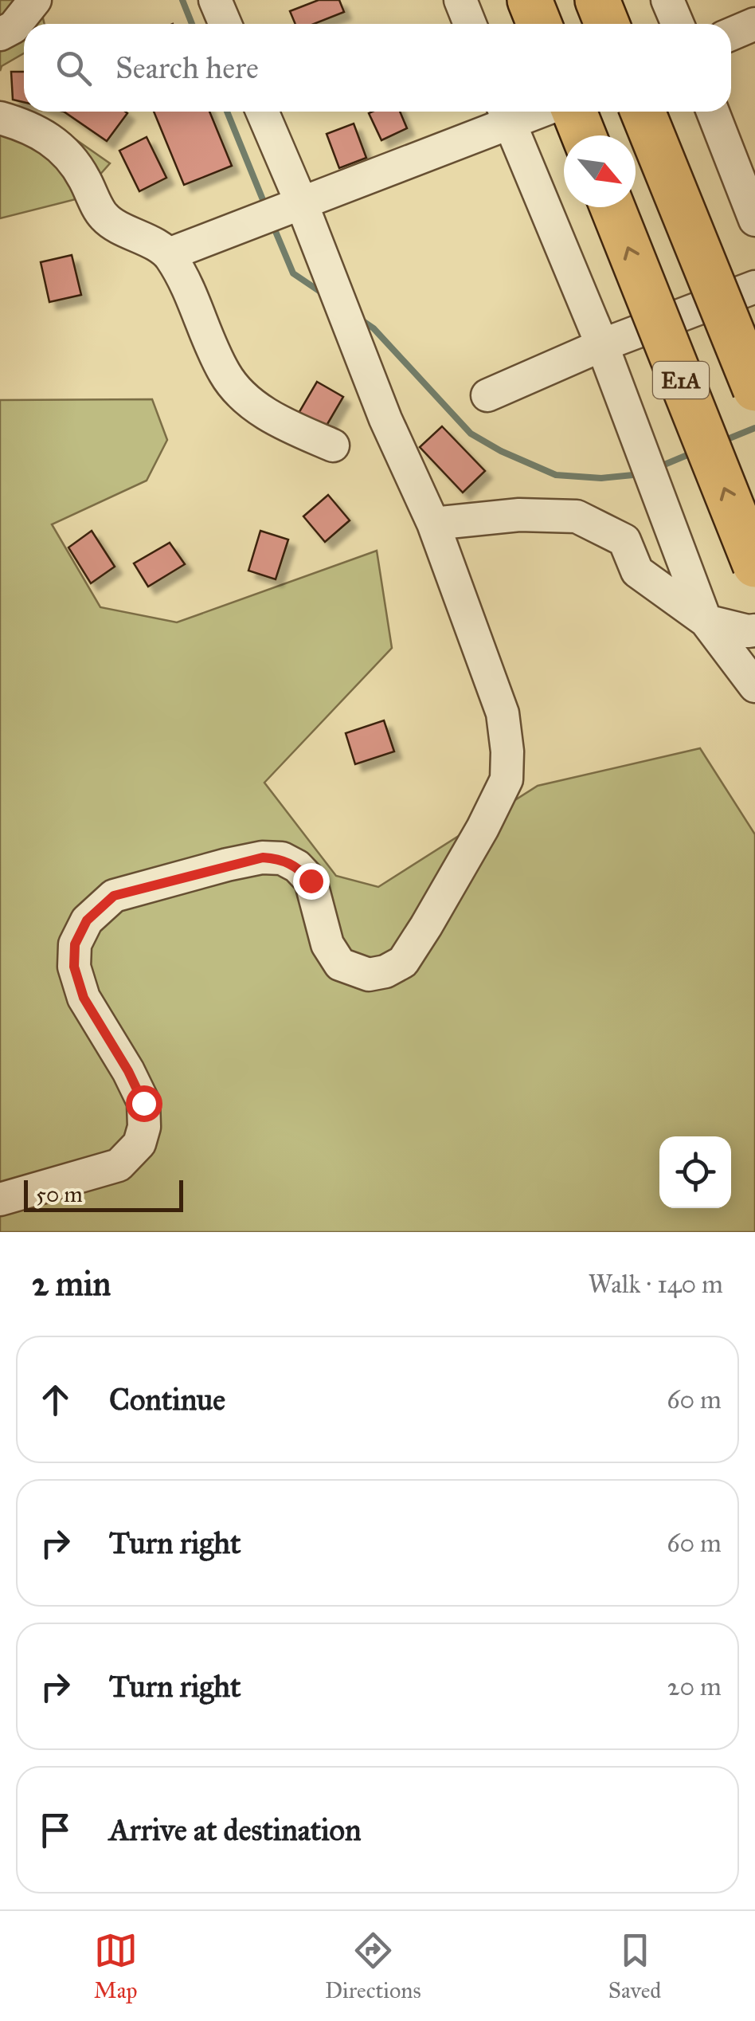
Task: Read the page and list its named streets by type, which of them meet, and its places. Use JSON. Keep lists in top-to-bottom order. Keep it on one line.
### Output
{"streets":{"highway":["E1A"]},"scale_bar":"50 m","north":"bottom right","page":{"search":"Search here","scale":"50 m","heading":["2 min","Walk · 140 m"],"list":[["Continue","60 m"],["Turn right","60 m"],["Turn right","20 m"],"Arrive at destination"],"nav":["Map","Directions","Saved"]}}
